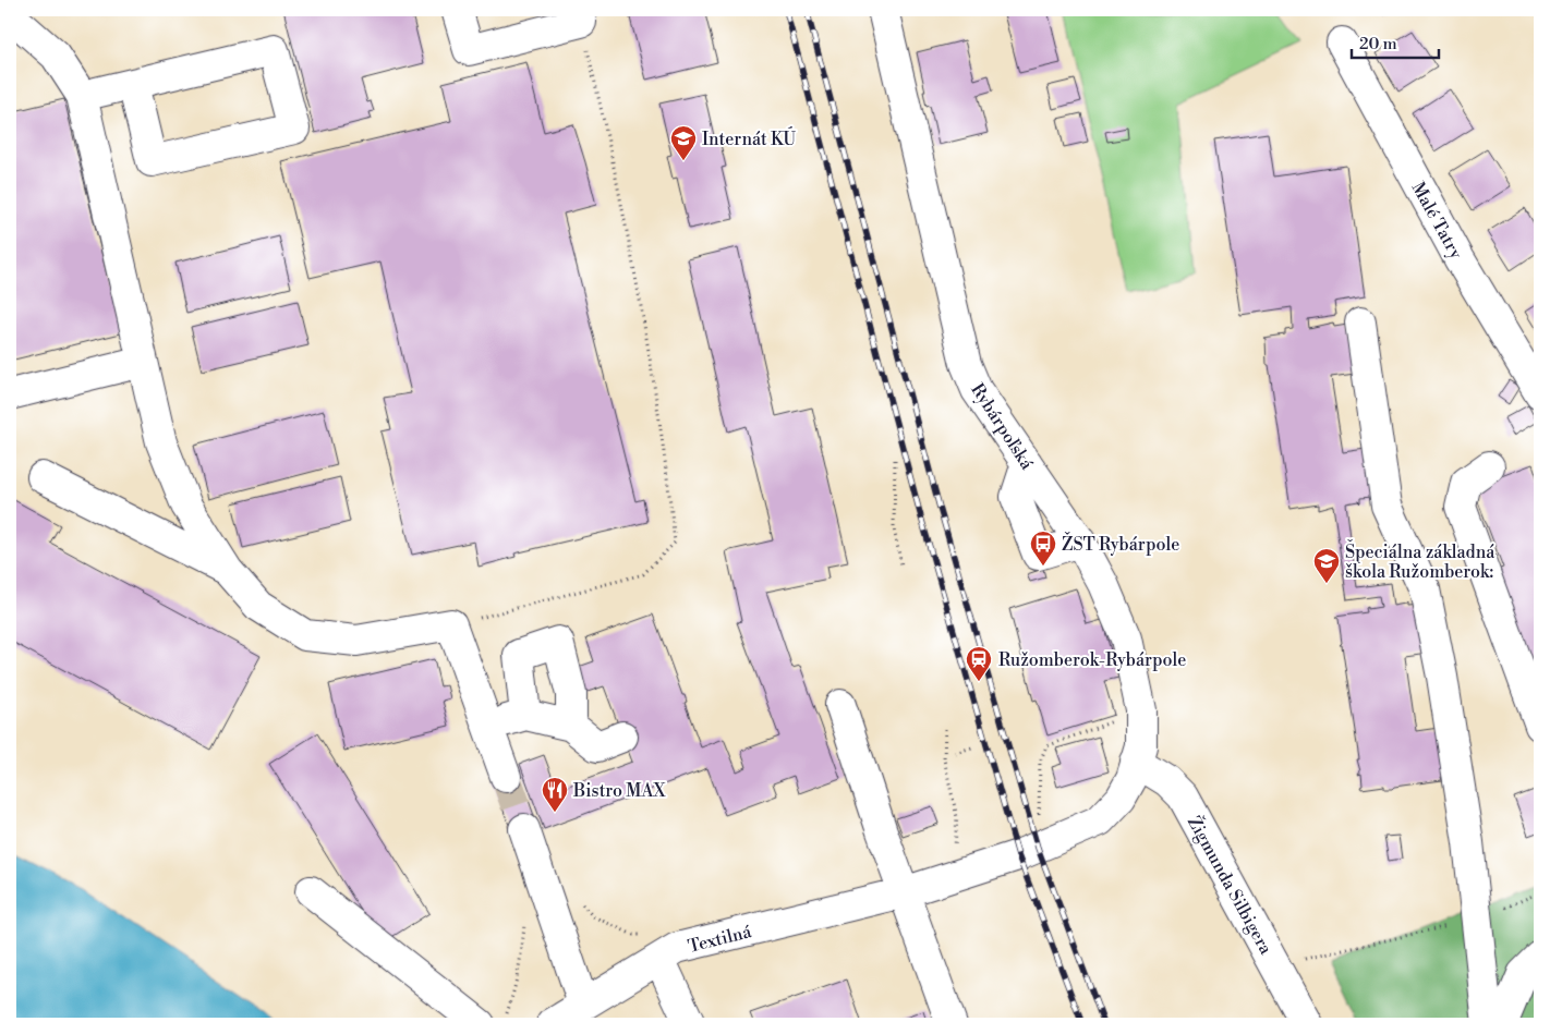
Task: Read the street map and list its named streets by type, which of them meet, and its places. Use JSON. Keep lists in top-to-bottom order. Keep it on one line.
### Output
{"streets":{"street":["Malé Tatry","Rybárpoľská","Žigmunda Silbigera","Textilná"]},"crossings":[["Rybárpoľská","Žigmunda Silbigera"],["Rybárpoľská","Textilná"],["Žigmunda Silbigera","Textilná"]],"places":{"school or university":["Internát KÚ","Špeciálna základná škola Ružomberok:"],"bus stop":["ŽST Rybárpole"],"station":["Ružomberok-Rybárpole"],"restaurant":["Bistro MAX"]},"scale_bar":"20 m"}
